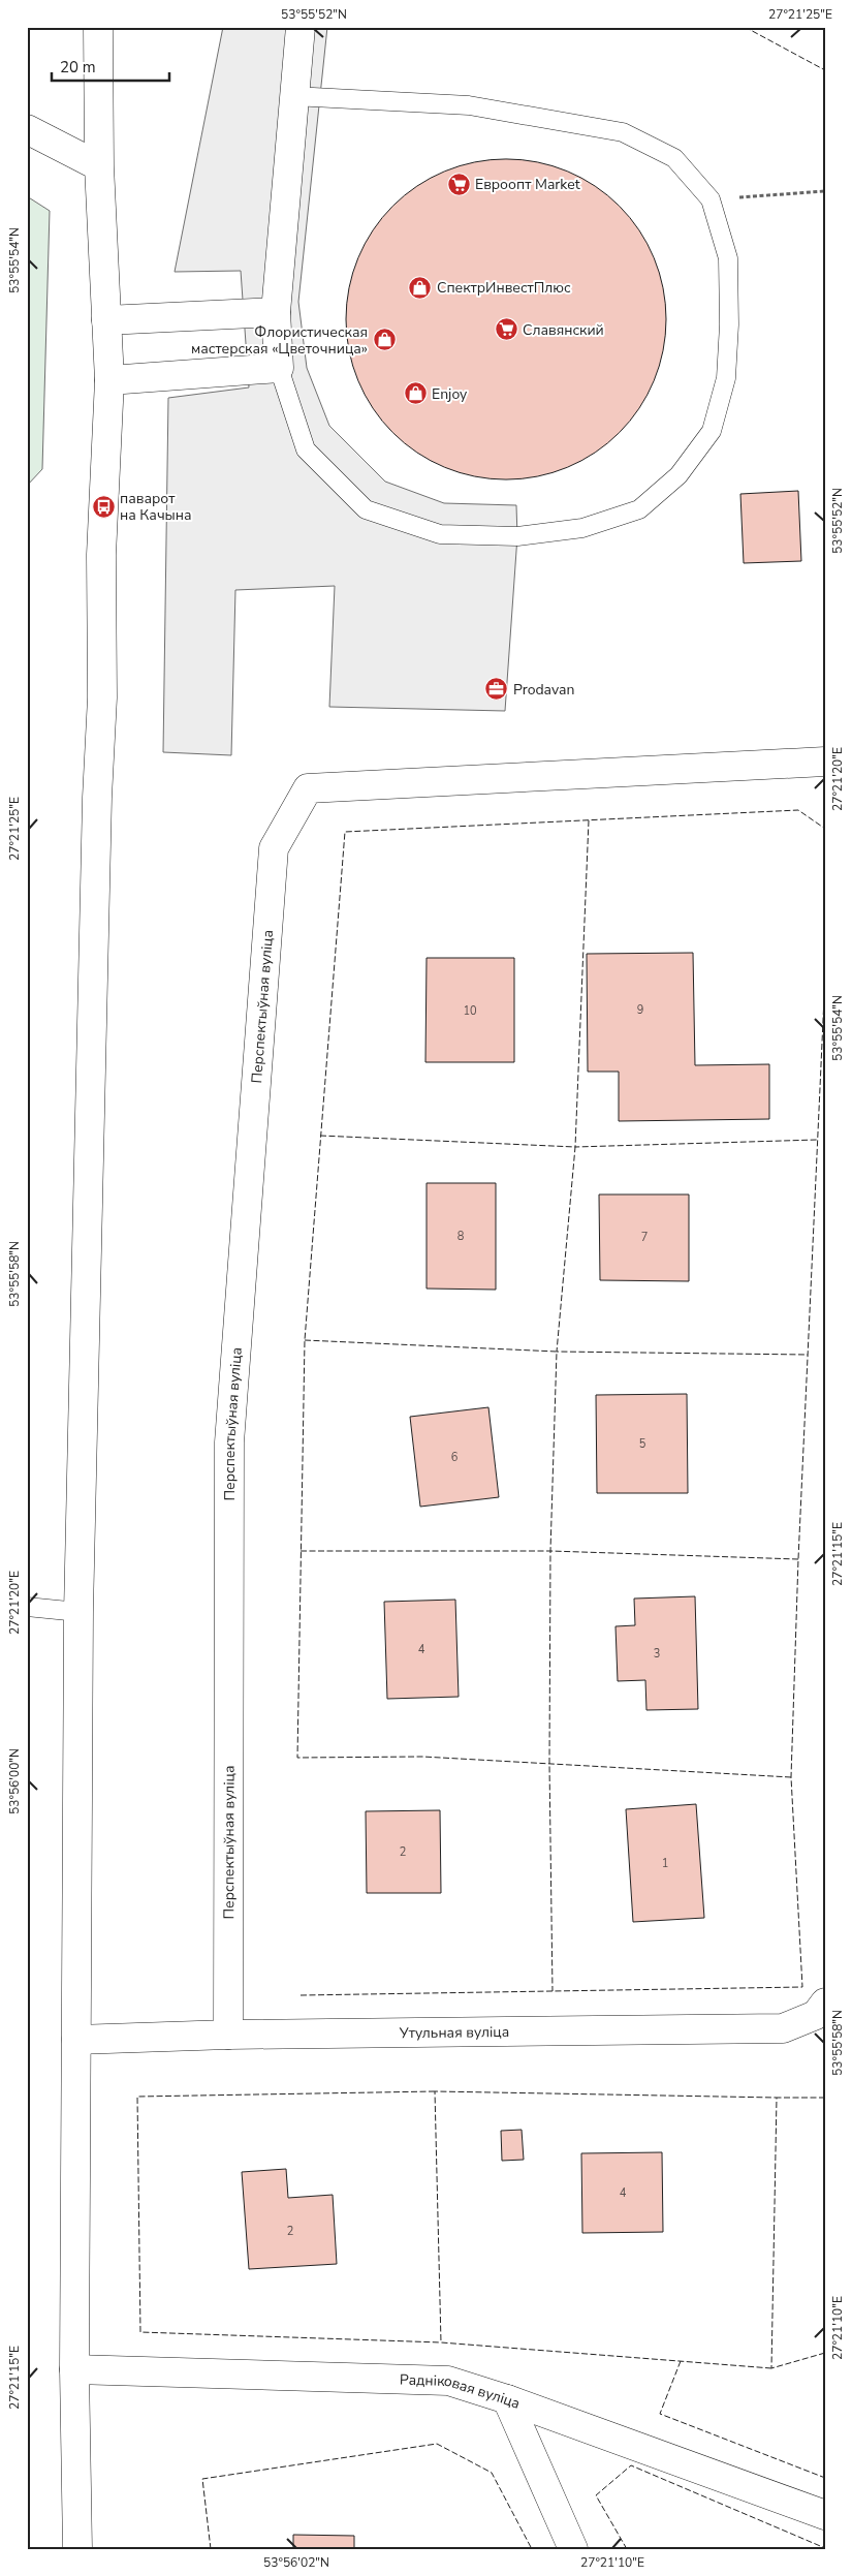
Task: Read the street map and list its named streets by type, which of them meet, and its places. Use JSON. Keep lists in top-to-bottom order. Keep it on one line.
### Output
{"streets":{"street":["Перспектыўная вуліца","Утульная вуліца","Радніковая вуліца"]},"crossings":[["Перспектыўная вуліца","Утульная вуліца"]],"places":{"supermarket":["Евроопт Market","Славянский"],"shop":["СпектрИнвестПлюс","Флористическая мастерская «Цветочница»","Enjoy"],"bus stop":["паварот на Качына"],"office":["Prodavan"]},"house_numbers":["9","10","8","7","5","6","4","3","2","1","4","2"],"scale_bar":"20 m","coordinates":["53°55'52\"N","27°21'25\"E","53°55'54\"N","27°21'20\"E","53°55'58\"N","27°21'15\"E","53°56'00\"N","27°21'10\"E","53°56'02\"N"]}
